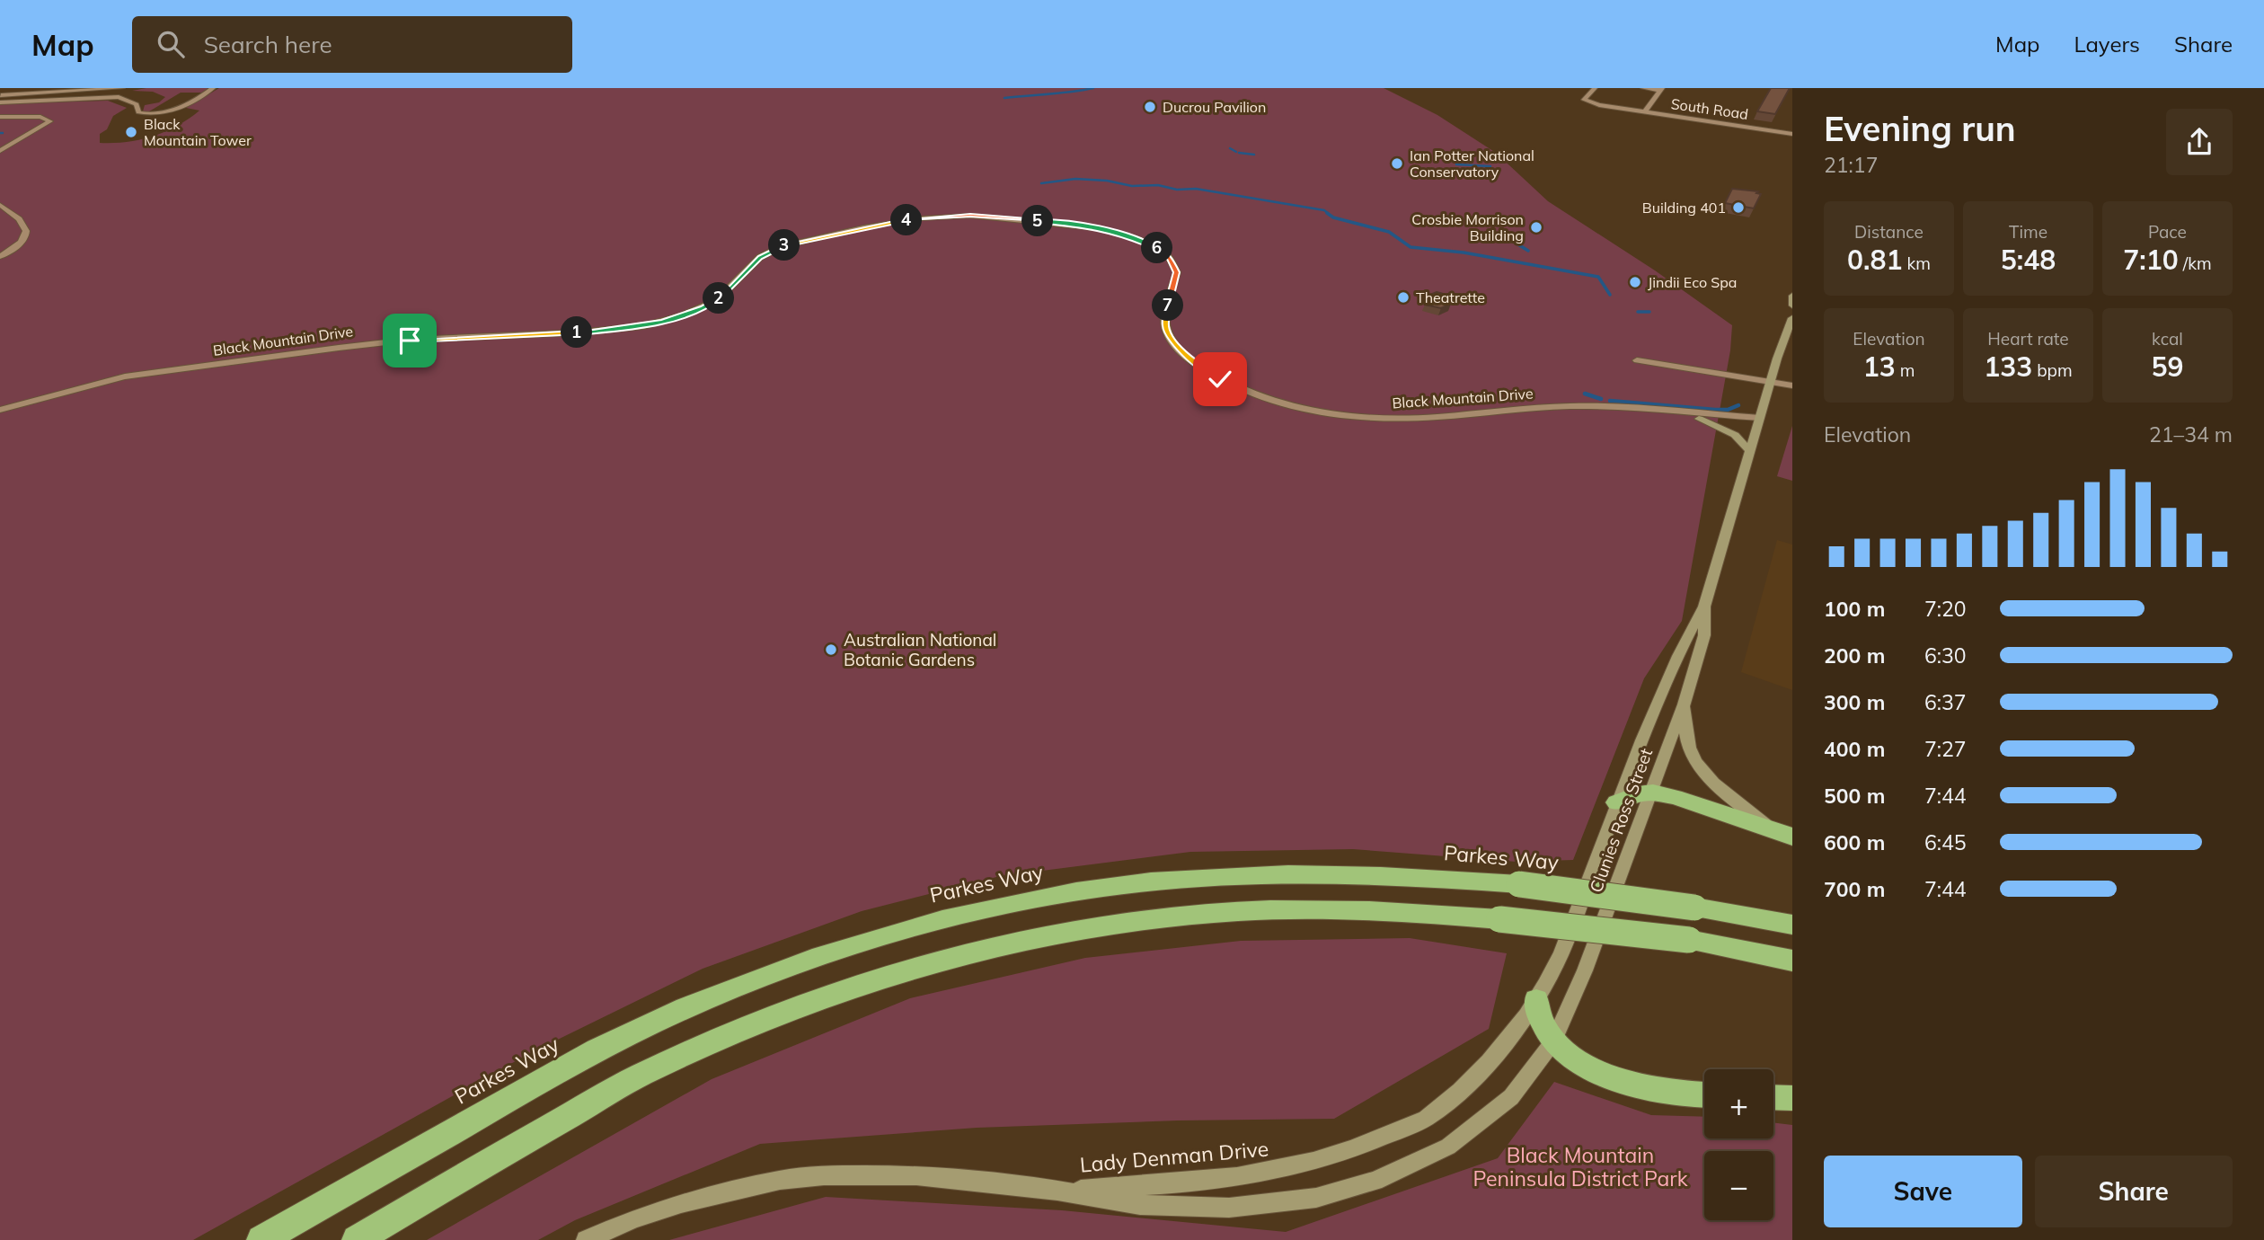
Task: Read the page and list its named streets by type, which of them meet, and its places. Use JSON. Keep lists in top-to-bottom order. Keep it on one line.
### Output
{"streets":{"highway":["Parkes Way"],"street":["South Road","Black Mountain Drive","Clunies Ross Street","Lady Denman Drive"]},"crossings":[["Black Mountain Drive","Clunies Ross Street"],["Clunies Ross Street","Lady Denman Drive"]],"parks":["Black Mountain Peninsula District Park"],"places":["Ducrou Pavilion","Black Mountain Tower","Ian Potter National Conservatory","Building 401","Crosbie Morrison Building","Jindii Eco Spa","Theatrette","Australian National Botanic Gardens"],"page":{"header":"Map","search":"Search here","nav":["Map","Layers","Share"],"heading":["Evening run","21:17"],"stats":[["Distance","0.81 km"],["Time","5:48"],["Pace","7:10 /km"],["Elevation","13 m"],["Heart rate","133 bpm"],["kcal","59"]],"pins":["4","5","3","6","2","7","1"],"chart":["Elevation","21–34 m"],"list":[{"name":"100 m","note":"7:20"},{"name":"200 m","note":"6:30"},{"name":"300 m","note":"6:37"},{"name":"400 m","note":"7:27"},{"name":"500 m","note":"7:44"},{"name":"600 m","note":"6:45"},{"name":"700 m","note":"7:44"}],"map_buttons":["+","−"],"buttons":["Save","Share"]}}
